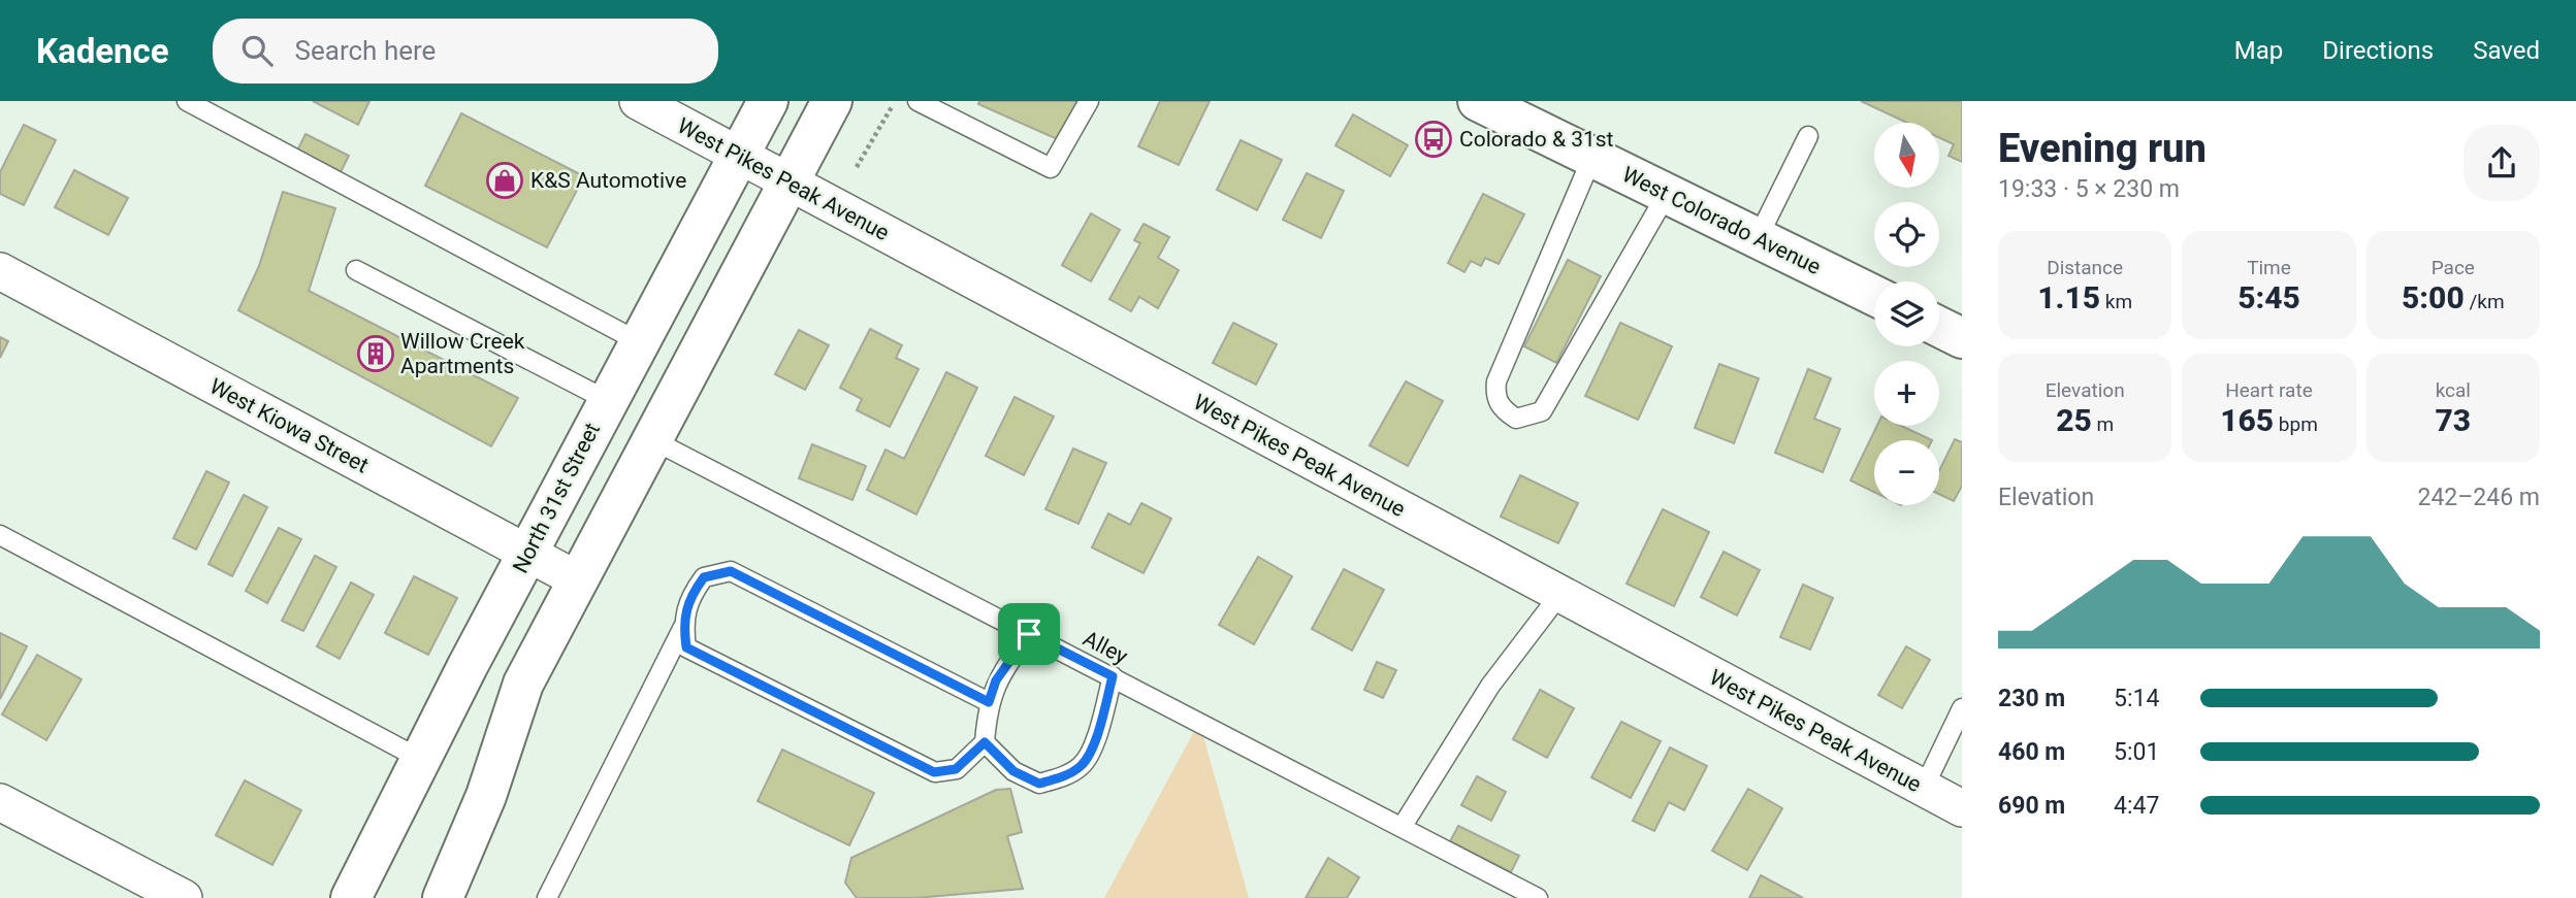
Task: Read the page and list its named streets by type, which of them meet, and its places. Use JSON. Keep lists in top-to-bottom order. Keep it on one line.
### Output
{"streets":{"main road":["West Colorado Avenue","North 31st Street"],"street":["West Pikes Peak Avenue","West Kiowa Street"],"lane":["Alley"]},"crossings":[["West Pikes Peak Avenue","North 31st Street"],["West Kiowa Street","North 31st Street"]],"places":{"bus stop":["Colorado & 31st"],"shop":["K&S Automotive"],"building":["Willow Creek Apartments"]},"north":"bottom","page":{"header":"Kadence","search":"Search here","nav":["Map","Directions","Saved"],"heading":["Evening run","19:33 · 5 × 230 m"],"map_buttons":["+","−"],"stats":[["Distance","1.15 km"],["Time","5:45"],["Pace","5:00 /km"],["Elevation","25 m"],["Heart rate","165 bpm"],["kcal","73"]],"chart":["Elevation","242–246 m"],"list":[{"name":"230 m","note":"5:14"},{"name":"460 m","note":"5:01"},{"name":"690 m","note":"4:47"}]}}
